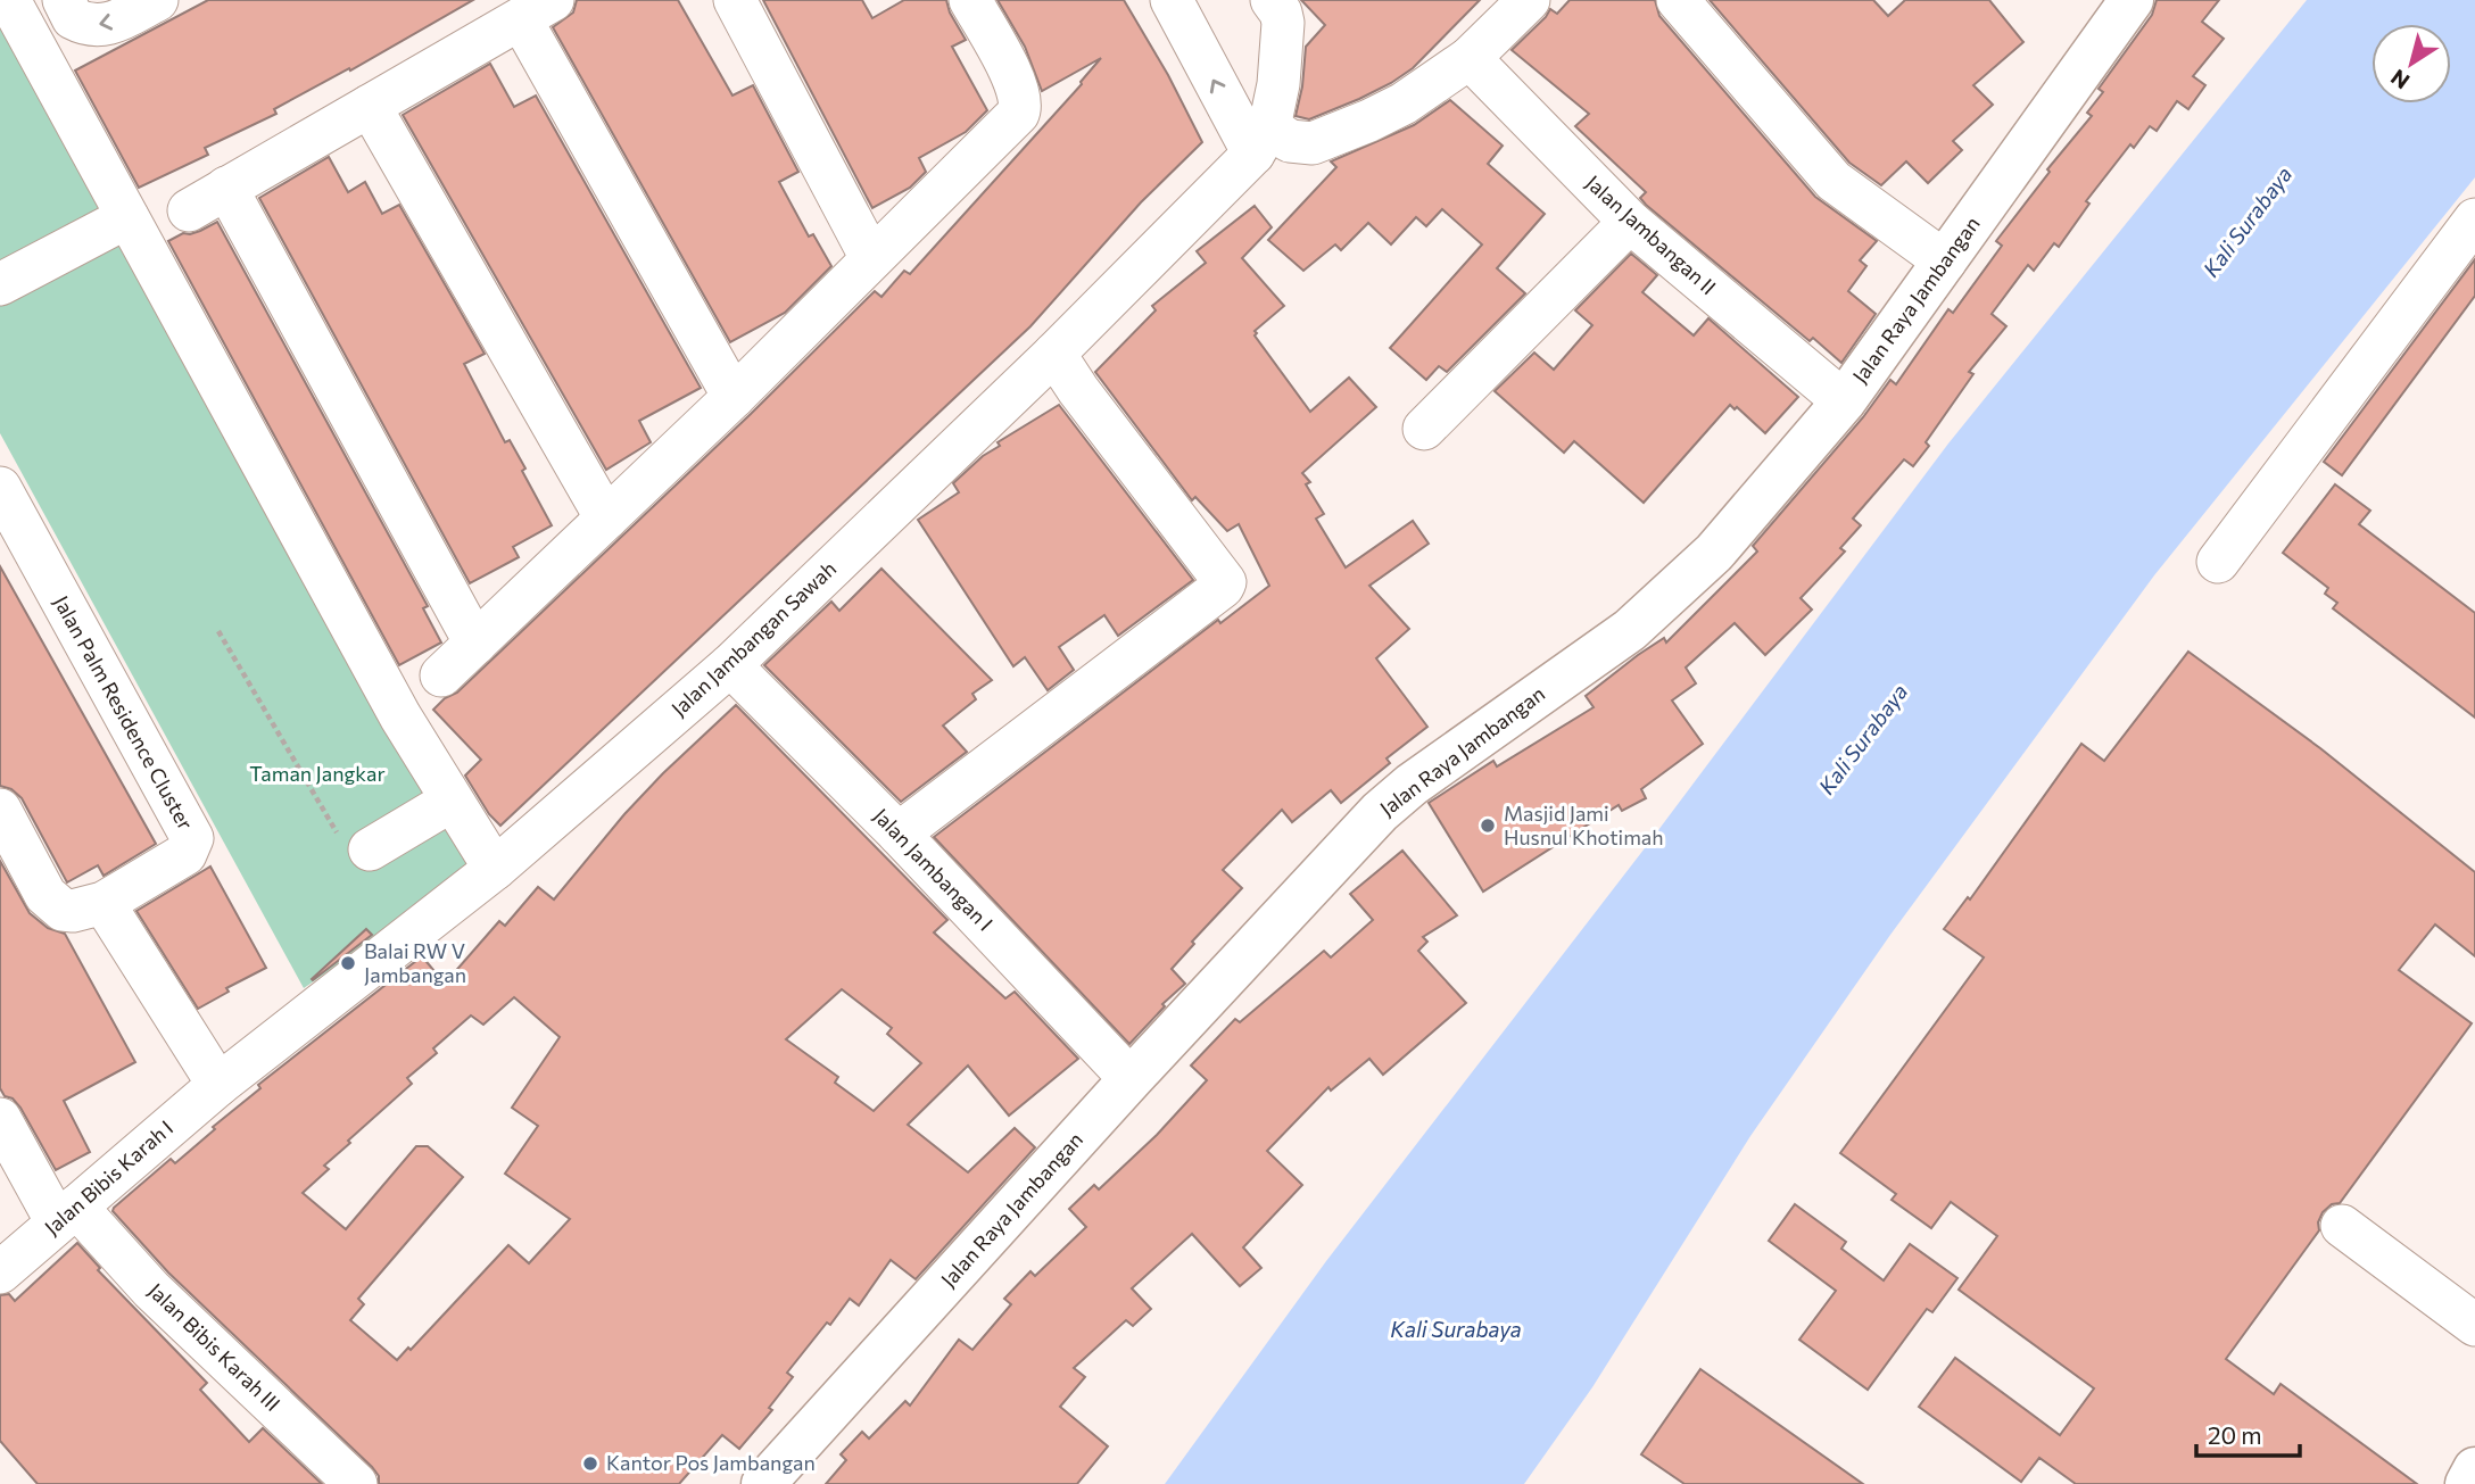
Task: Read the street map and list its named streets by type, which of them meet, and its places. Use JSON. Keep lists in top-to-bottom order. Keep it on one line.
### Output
{"streets":{"main road":["Jalan Raya Jambangan"],"street":["Jalan Jambangan II","Jalan Jambangan Sawah","Jalan Palm Residence Cluster","Jalan Jambangan I","Jalan Bibis Karah I","Jalan Bibis Karah III"]},"crossings":[["Jalan Jambangan II","Jalan Raya Jambangan"],["Jalan Raya Jambangan","Jalan Jambangan I"],["Jalan Jambangan Sawah","Jalan Jambangan I"],["Jalan Jambangan Sawah","Jalan Bibis Karah I"],["Jalan Bibis Karah I","Jalan Bibis Karah III"]],"water":["Kali Surabaya"],"parks":["Taman Jangkar"],"places":["Masjid Jami Husnul Khotimah","Balai RW V Jambangan","Kantor Pos Jambangan"],"scale_bar":"20 m","north":"bottom left"}
